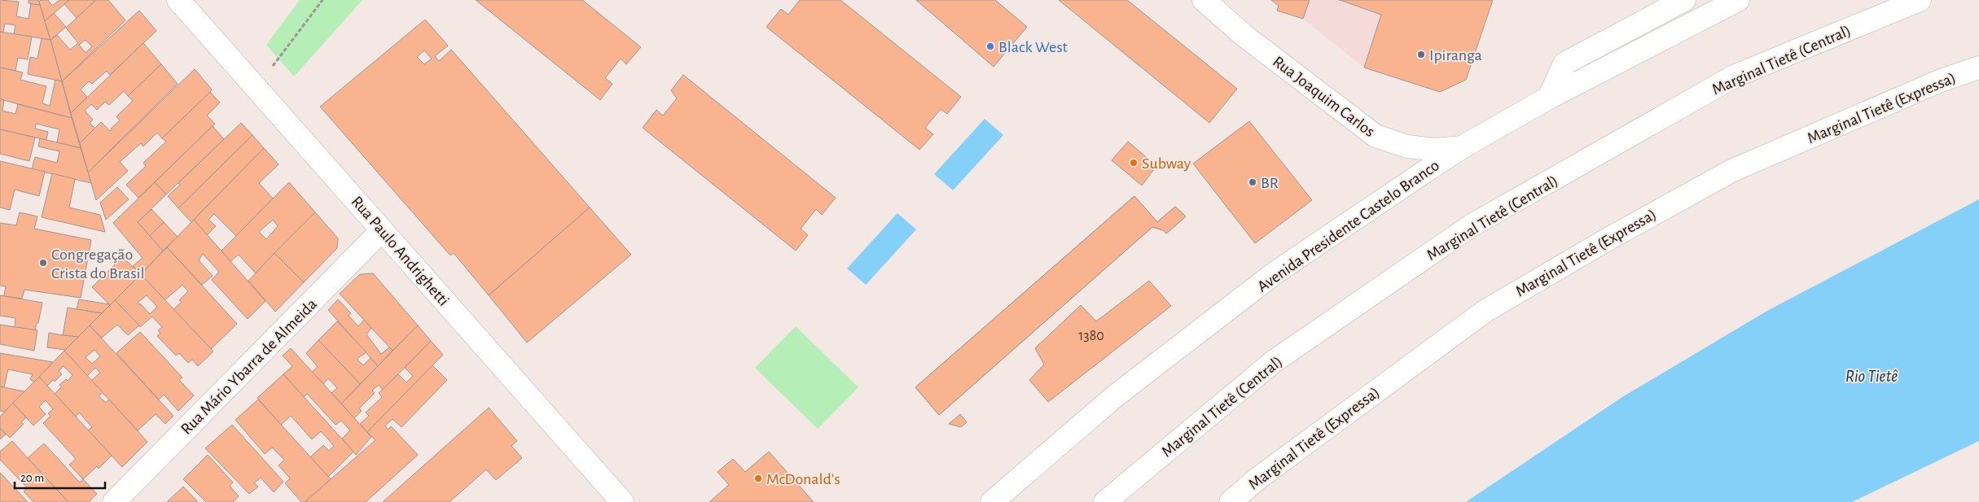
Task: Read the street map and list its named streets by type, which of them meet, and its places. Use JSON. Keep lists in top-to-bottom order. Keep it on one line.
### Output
{"streets":{"main road":["Marginal Tietê (Central)","Rua Joaquim Carlos","Marginal Tietê (Expressa)","Avenida Presidente Castelo Branco","Rua Paulo Andrighetti","Rua Mário Ybarra de Almeida"]},"crossings":[["Rua Joaquim Carlos","Avenida Presidente Castelo Branco"],["Rua Paulo Andrighetti","Rua Mário Ybarra de Almeida"]],"water":["Rio Tietê"],"places":["Black West","Ipiranga","Subway","BR","Congregação Crista do Brasil","McDonald's"],"house_numbers":["1380"],"scale_bar":"20 m"}
